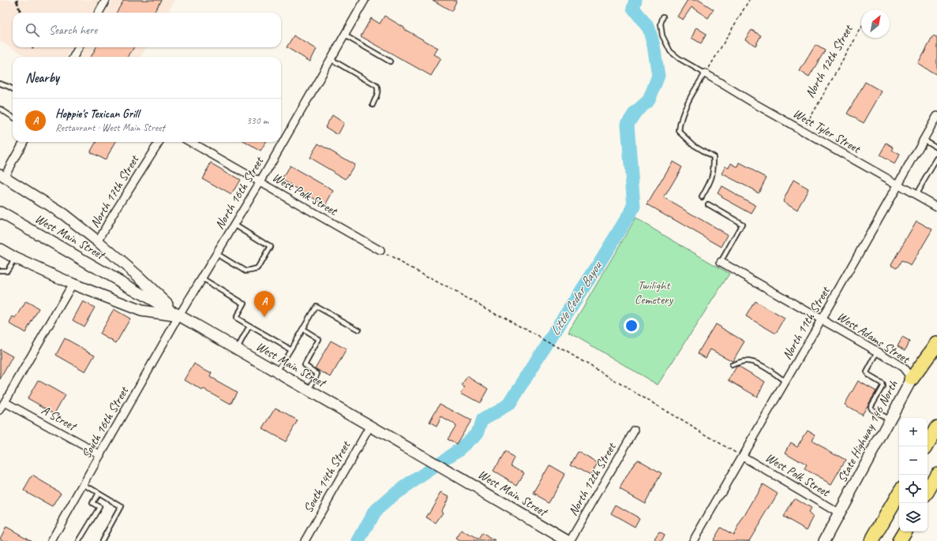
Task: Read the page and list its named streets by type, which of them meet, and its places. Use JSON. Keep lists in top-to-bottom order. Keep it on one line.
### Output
{"streets":{"main road":["West Main Street","State Highway 146 North"],"street":["North 12th Street","West Tyler Street","North 17th Street","North 16th Street","West Polk Street","North 11th Street","West Adams Street","A Street","South 16th Street","South 14th Street"]},"crossings":[["North 12th Street","West Tyler Street"],["West Tyler Street","North 11th Street"],["North 16th Street","West Polk Street"],["North 16th Street","West Main Street"],["North 16th Street","South 16th Street"],["West Polk Street","North 11th Street"],["West Polk Street","State Highway 146 North"],["West Main Street","South 16th Street"],["West Main Street","South 14th Street"],["North 11th Street","West Adams Street"],["West Adams Street","State Highway 146 North"],["A Street","South 16th Street"]],"water":["Little Cedar Bayou"],"parks":["Twilight Cemetery"],"north":"top right","page":{"search":"Search here","heading":"Nearby","list":[{"mark":"A","name":"Hoppie's Texican Grill","note":"Restaurant · West Main Street","value":"330 m"}],"pins":"A","map_buttons":["+","−"]}}
